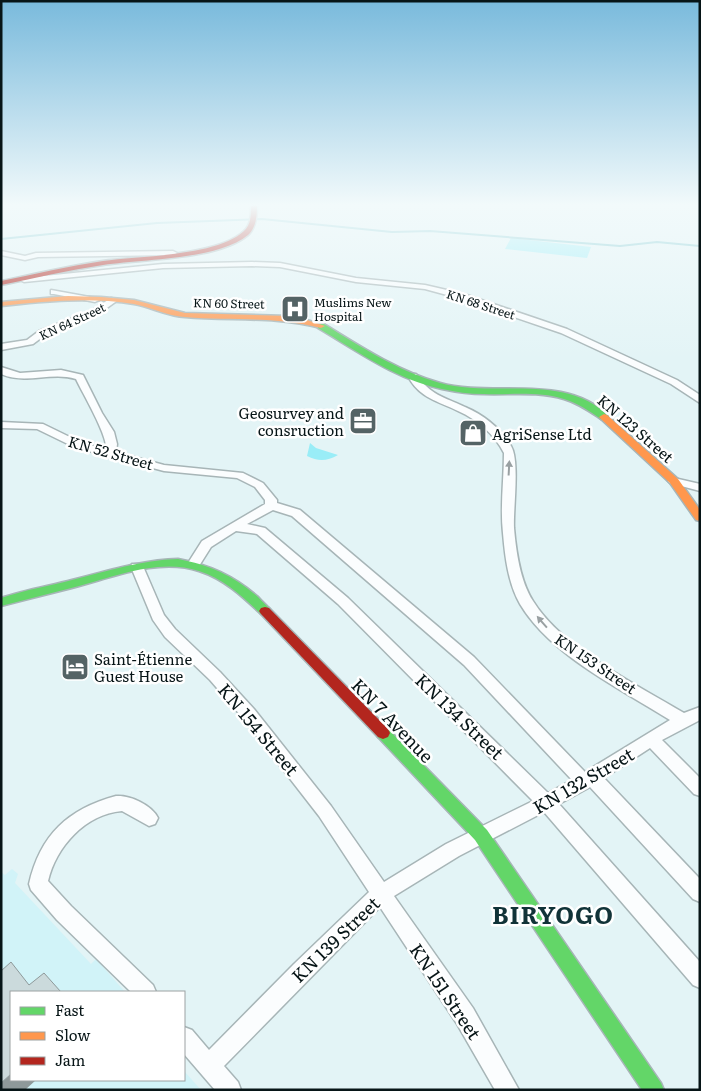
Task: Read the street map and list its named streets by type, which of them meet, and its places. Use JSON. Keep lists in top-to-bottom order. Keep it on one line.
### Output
{"streets":{"main road":["KN 60 Street","KN 123 Street","KN 7 Avenue"],"street":["KN 68 Street","KN 64 Street","KN 52 Street","KN 153 Street","KN 134 Street","KN 154 Street","KN 132 Street","KN 139 Street","KN 151 Street"]},"crossings":[["KN 60 Street","KN 64 Street"],["KN 60 Street","KN 123 Street"],["KN 60 Street","KN 153 Street"],["KN 153 Street","KN 132 Street"],["KN 134 Street","KN 132 Street"],["KN 7 Avenue","KN 154 Street"],["KN 7 Avenue","KN 132 Street"],["KN 7 Avenue","KN 139 Street"],["KN 154 Street","KN 139 Street"],["KN 154 Street","KN 151 Street"],["KN 132 Street","KN 139 Street"],["KN 139 Street","KN 151 Street"]],"districts":["BIRYOGO"],"places":{"hospital":["Muslims New Hospital"],"office":["Geosurvey and consruction"],"shop":["AgriSense Ltd"],"hotel":["Saint-Étienne Guest House"]},"legend":["Fast","Slow","Jam"]}
